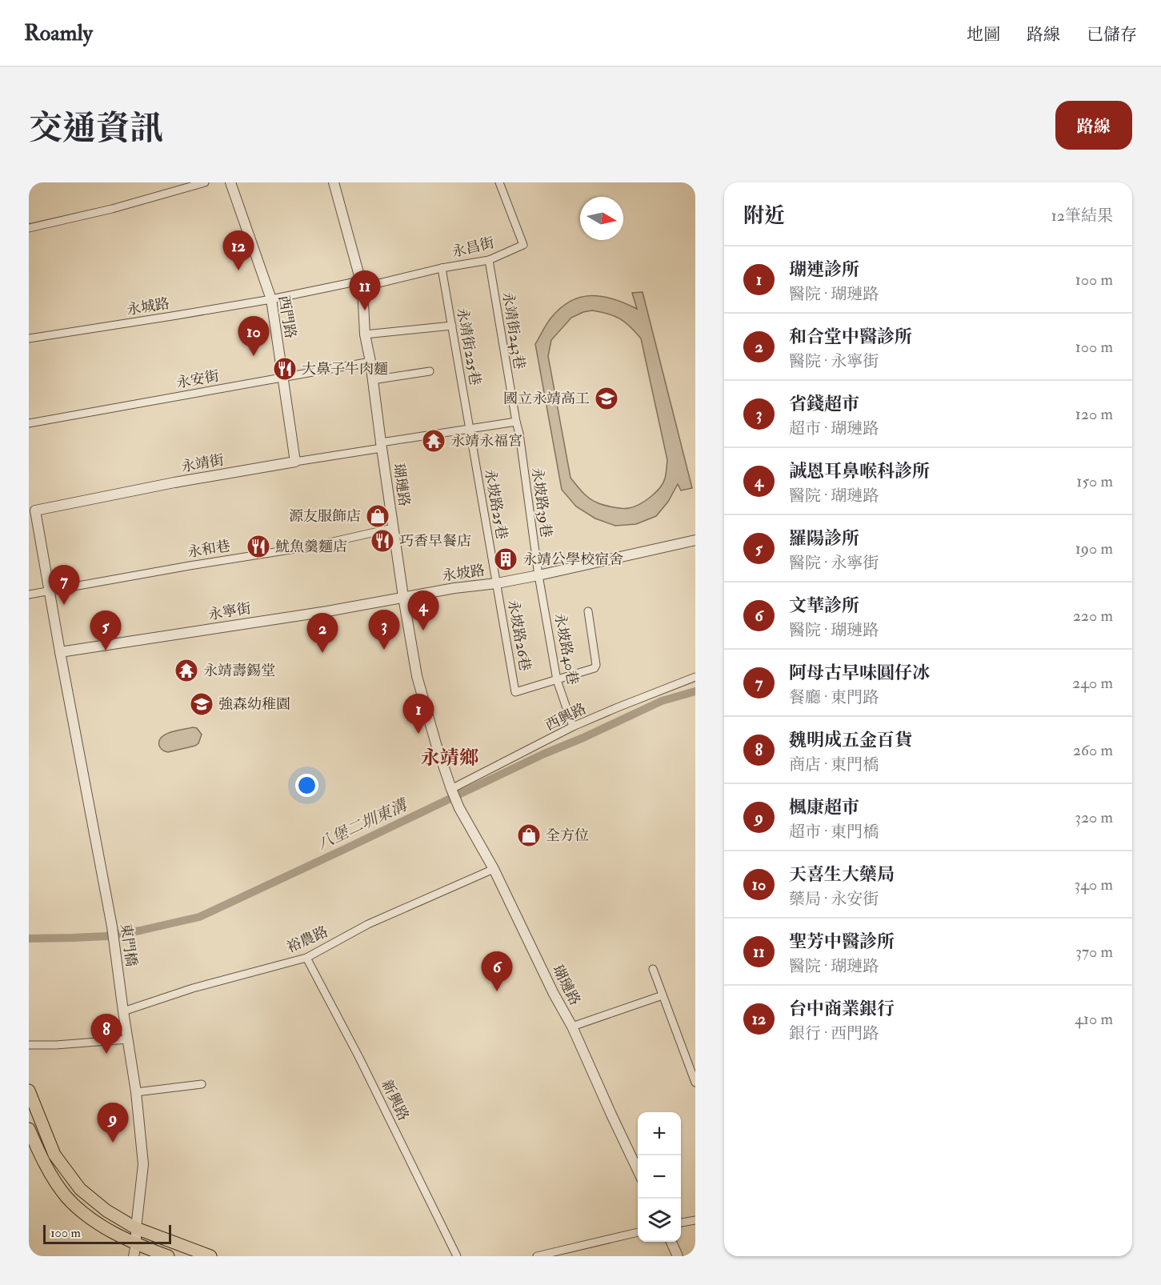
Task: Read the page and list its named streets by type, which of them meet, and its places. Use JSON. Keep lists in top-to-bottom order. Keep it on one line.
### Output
{"streets":{"street":["永昌街","永城路","西門路","永靖街243巷","永靖街225巷","永安街","永靖街","瑚璉路","永坡路39巷","永坡路25巷","永和巷","永坡路","永寧街","永坡路26巷","永坡路40巷","西興路","裕農路","東門橋","新興路"]},"crossings":[["永昌街","永城路"],["永昌街","西門路"],["永昌街","永靖街243巷"],["永昌街","永靖街225巷"],["永昌街","瑚璉路"],["永城路","西門路"],["西門路","永安街"],["西門路","永靖街"],["永靖街243巷","永靖街"],["永靖街243巷","永坡路39巷"],["永靖街225巷","永靖街"],["永靖街225巷","永坡路25巷"],["永安街","瑚璉路"],["永靖街","瑚璉路"],["永靖街","永坡路25巷"],["永靖街","東門橋"],["瑚璉路","永和巷"],["瑚璉路","永坡路"],["瑚璉路","永寧街"],["瑚璉路","西興路"],["瑚璉路","裕農路"],["永坡路39巷","永坡路"],["永坡路39巷","永坡路40巷"],["永坡路25巷","永坡路"],["永坡路25巷","永坡路26巷"],["永和巷","東門橋"],["永坡路","永寧街"],["永坡路","永坡路26巷"],["永坡路","永坡路40巷"],["永寧街","東門橋"],["永坡路26巷","永坡路40巷"],["永坡路40巷","西興路"],["裕農路","東門橋"],["裕農路","新興路"]],"districts":["永靖鄉"],"water":["八堡二圳東溝"],"places":{"restaurant":["大鼻子牛肉麵","巧香早餐店","魷魚羹麵店"],"school or university":["國立永靖高工","強森幼稚園"],"temple":["永靖永福宮","永靖壽錫堂"],"shop":["源友服飾店","全方位"],"building":["永靖公學校宿舍"]},"scale_bar":"100 m","north":"right","page":{"header":"Roamly","nav":["地圖","路線","已儲存"],"title":"交通資訊","buttons":"路線","heading":["附近","12筆結果"],"pins":["12","11","10","7","4","3","5","2","1","6","8","9"],"list":[{"mark":"1","name":"瑚連診所","note":"醫院 · 瑚璉路","value":"100 m"},{"mark":"2","name":"和合堂中醫診所","note":"醫院 · 永寧街","value":"100 m"},{"mark":"3","name":"省錢超市","note":"超市 · 瑚璉路","value":"120 m"},{"mark":"4","name":"誠恩耳鼻喉科診所","note":"醫院 · 瑚璉路","value":"150 m"},{"mark":"5","name":"羅陽診所","note":"醫院 · 永寧街","value":"190 m"},{"mark":"6","name":"文華診所","note":"醫院 · 瑚璉路","value":"220 m"},{"mark":"7","name":"阿母古早味圓仔冰","note":"餐廳 · 東門路","value":"240 m"},{"mark":"8","name":"魏明成五金百貨","note":"商店 · 東門橋","value":"260 m"},{"mark":"9","name":"楓康超市","note":"超市 · 東門橋","value":"320 m"},{"mark":"10","name":"天喜生大藥局","note":"藥局 · 永安街","value":"340 m"},{"mark":"11","name":"聖芳中醫診所","note":"醫院 · 瑚璉路","value":"370 m"},{"mark":"12","name":"台中商業銀行","note":"銀行 · 西門路","value":"410 m"}],"map_buttons":["+","−"],"scale":"100 m"}}
